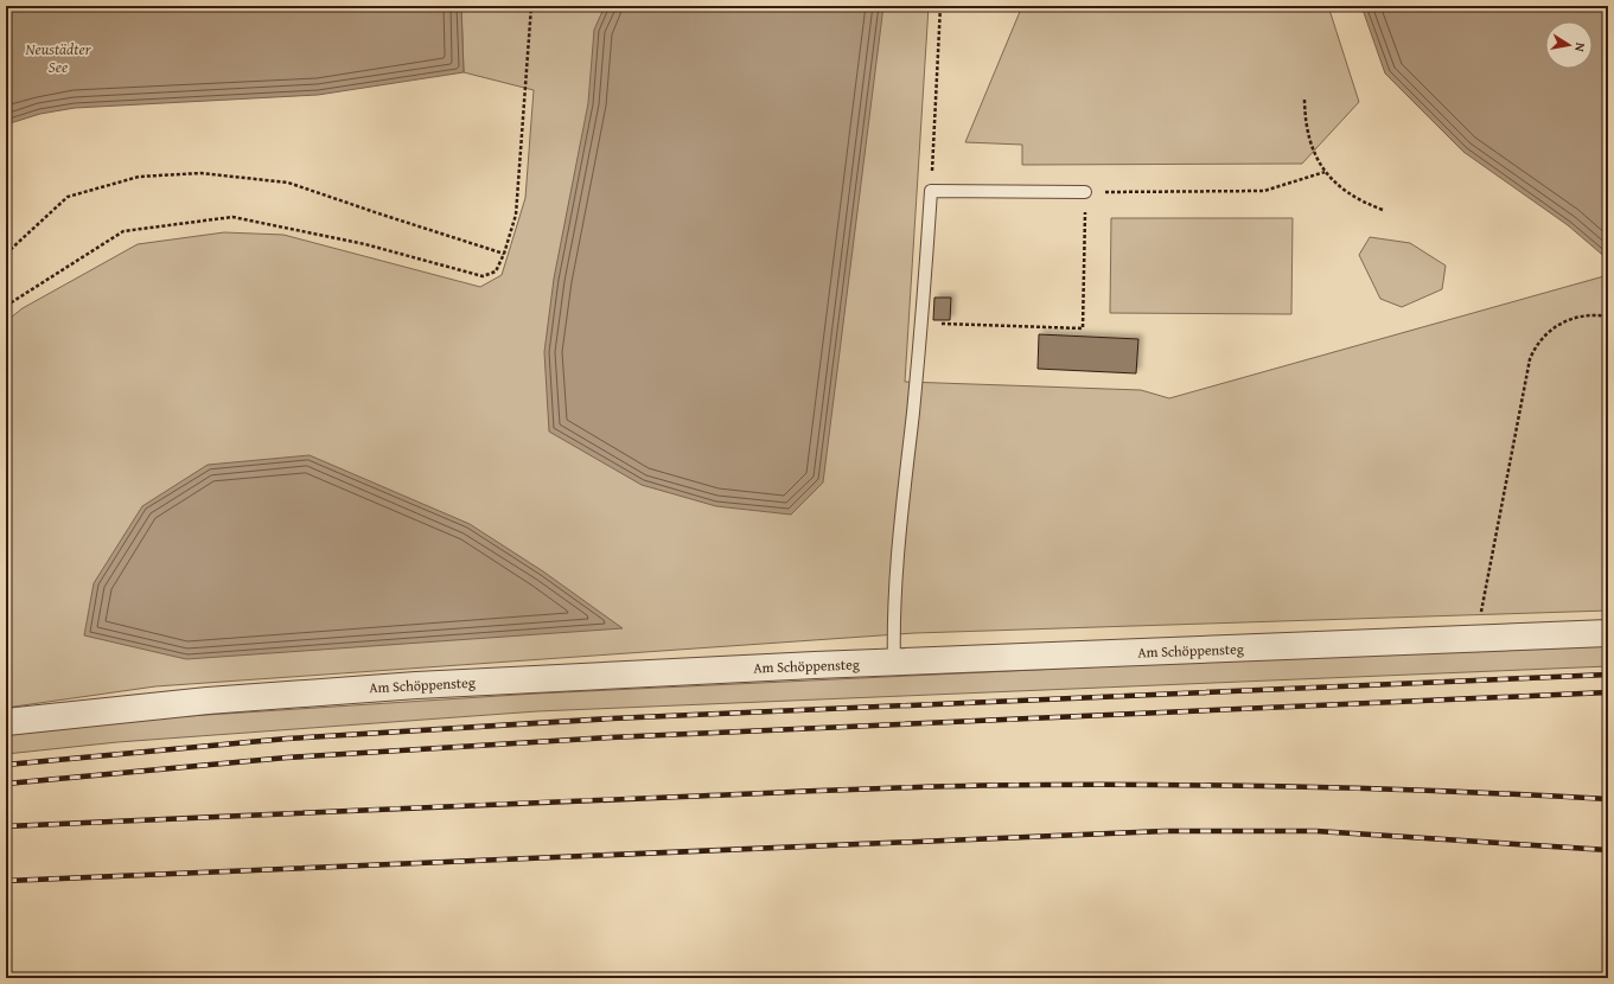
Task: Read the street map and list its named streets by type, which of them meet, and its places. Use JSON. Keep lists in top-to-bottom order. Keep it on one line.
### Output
{"streets":{"street":["Am Schöppensteg"]},"water":["Neustädter See"],"north":"right"}
